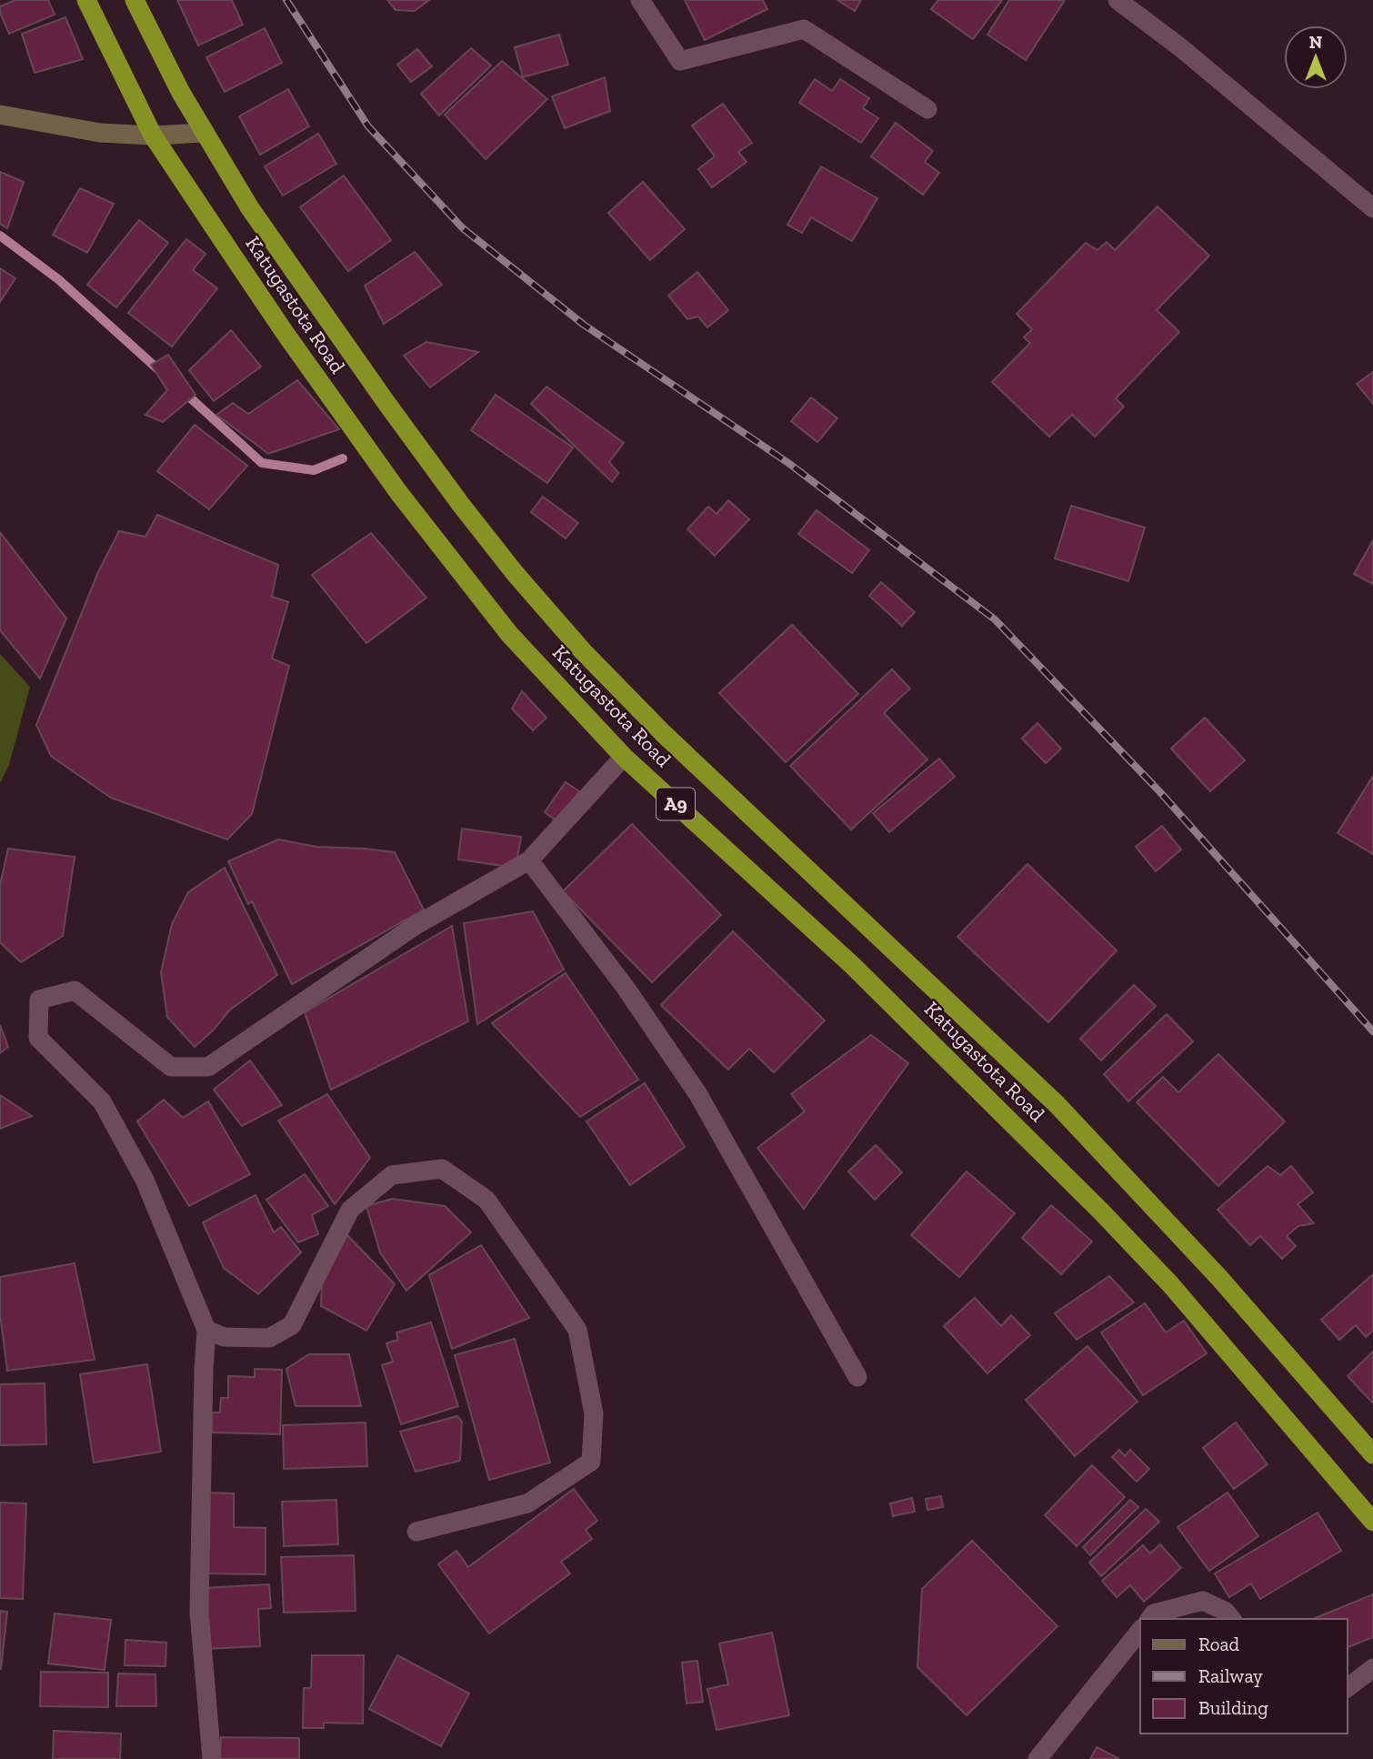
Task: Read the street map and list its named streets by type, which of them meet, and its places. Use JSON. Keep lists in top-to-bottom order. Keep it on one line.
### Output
{"streets":{"highway":["Katugastota Road","A9"]},"legend":["Road","Railway","Building"],"north":"top"}
